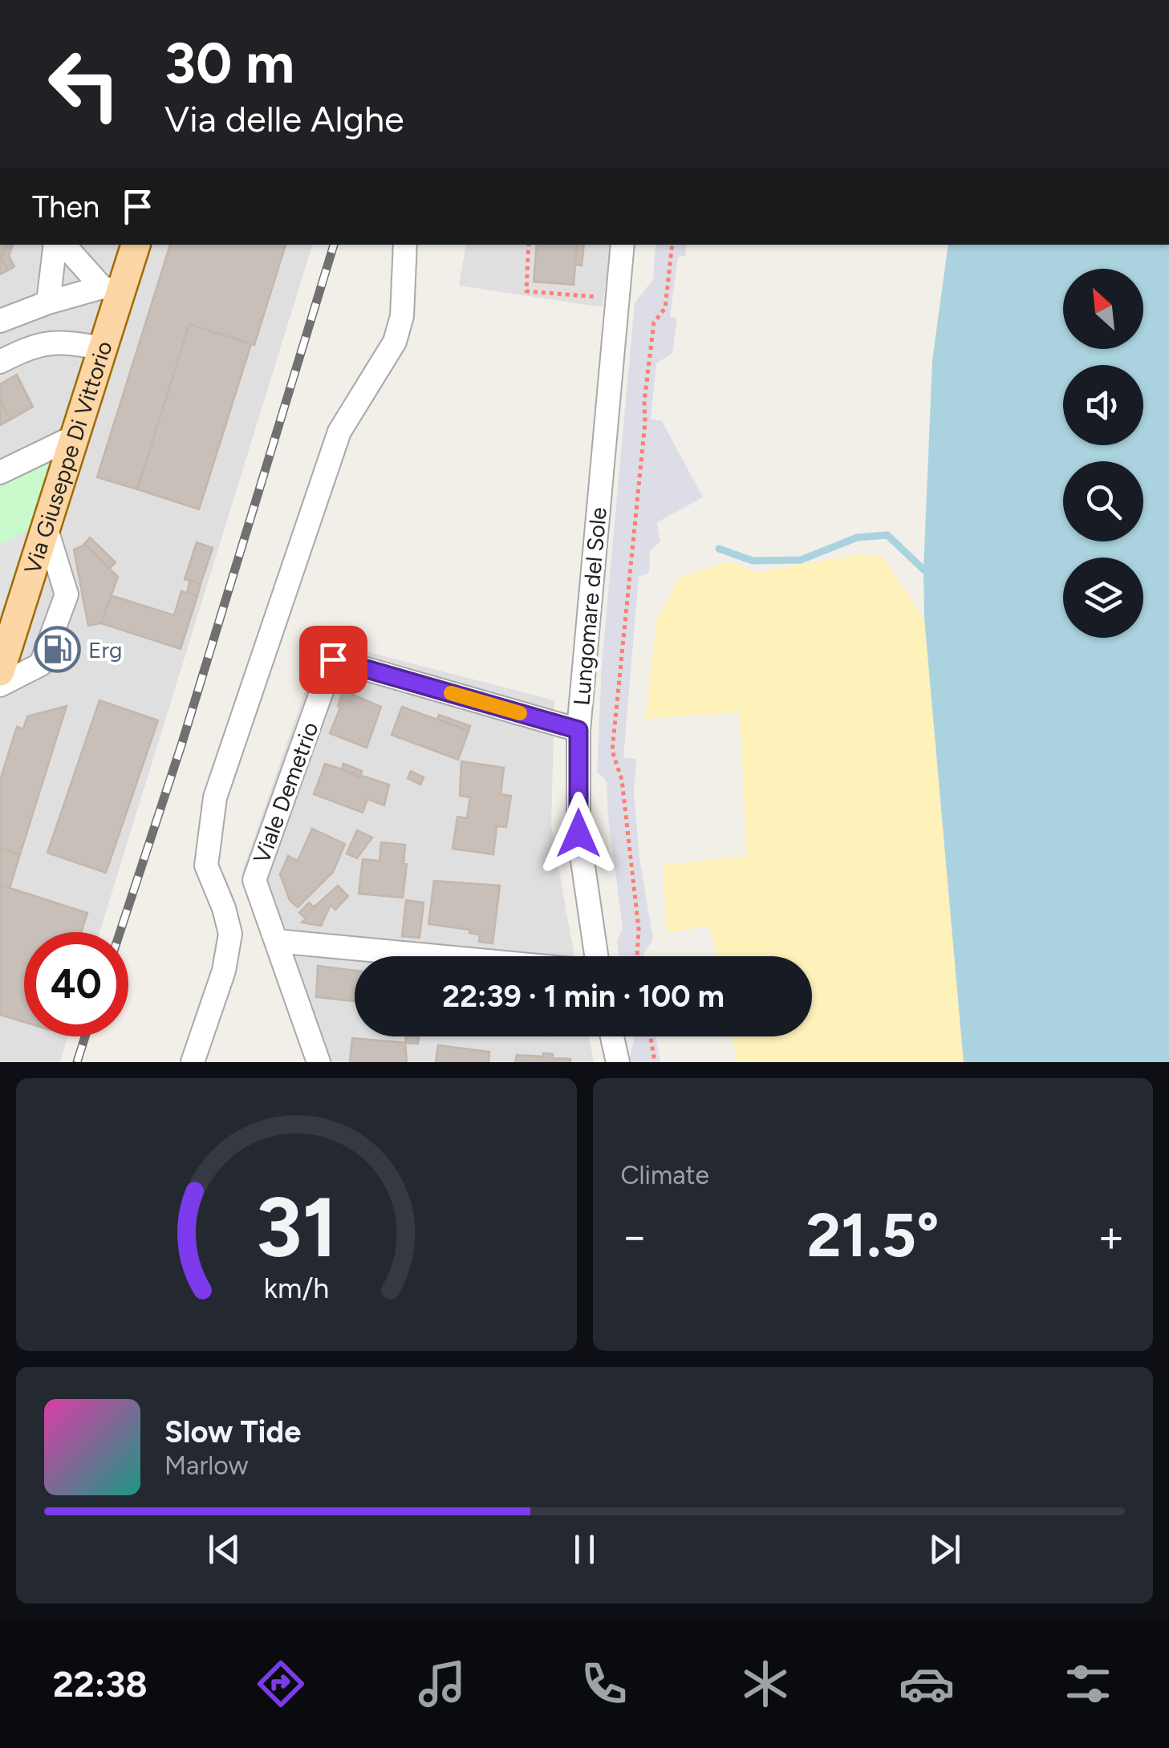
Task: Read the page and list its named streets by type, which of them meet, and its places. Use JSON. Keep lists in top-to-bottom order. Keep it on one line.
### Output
{"streets":{"main road":["Via Giuseppe Di Vittorio"],"street":["Lungomare del Sole","Viale Demetrio"]},"crossings":[["Lungomare del Sole","Viale Demetrio"]],"places":{"fuel station":["Erg"]},"north":"top left","page":{"turn":["30 m","Via delle Alghe"],"then":"Then","limit":"40","trip":"22:39 · 1 min · 100 m","tile":"Climate","heat":["−","21.5°","+"],"song":["Slow Tide","Marlow"],"tabs":"22:38","gauge":["31","km/h"]}}
